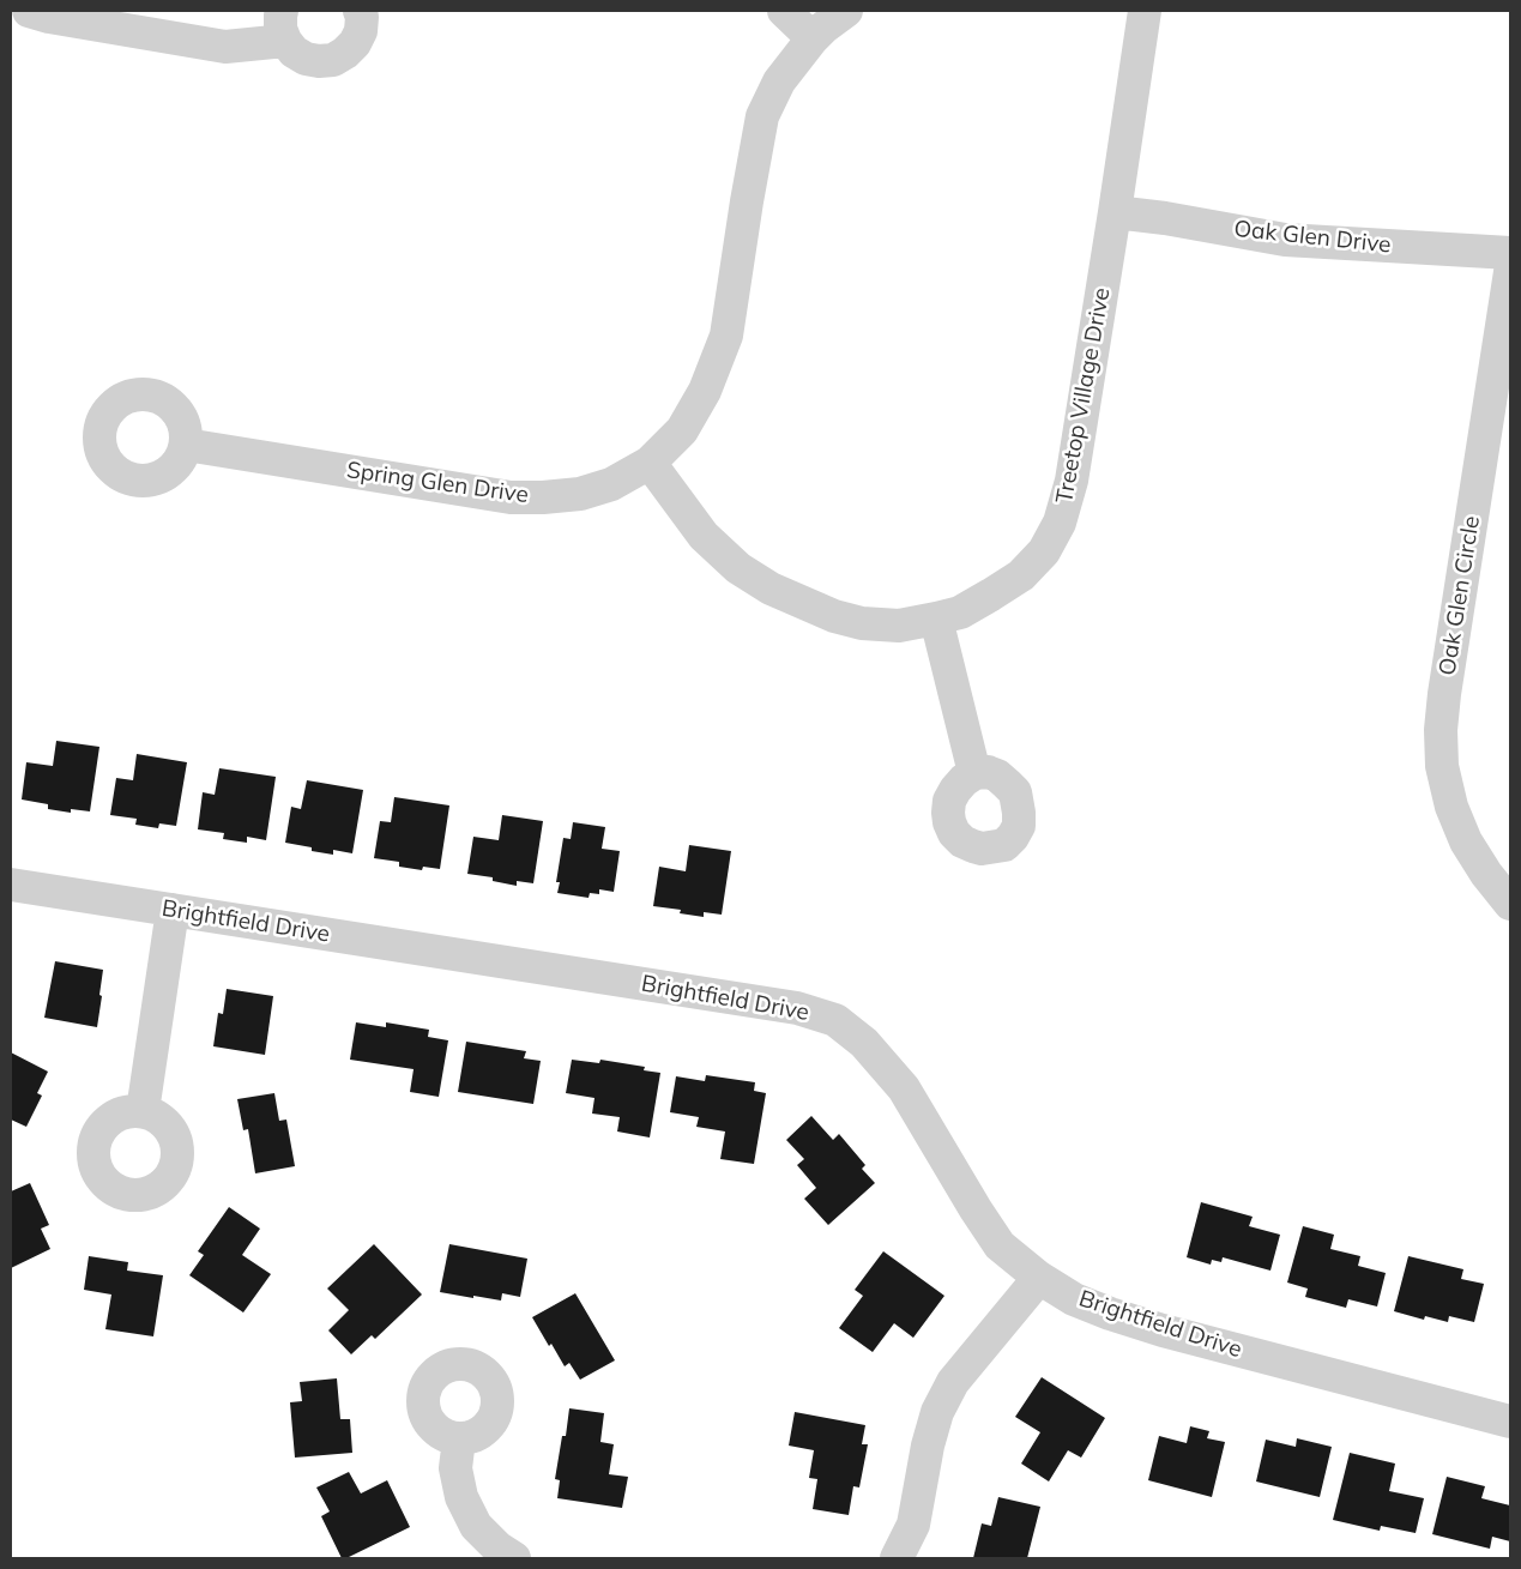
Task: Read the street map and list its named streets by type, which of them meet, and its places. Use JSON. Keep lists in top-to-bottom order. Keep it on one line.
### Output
{"streets":{"street":["Oak Glen Drive","Treetop Village Drive","Spring Glen Drive","Oak Glen Circle","Brightfield Drive"]},"crossings":[["Oak Glen Drive","Treetop Village Drive"],["Treetop Village Drive","Spring Glen Drive"]]}
